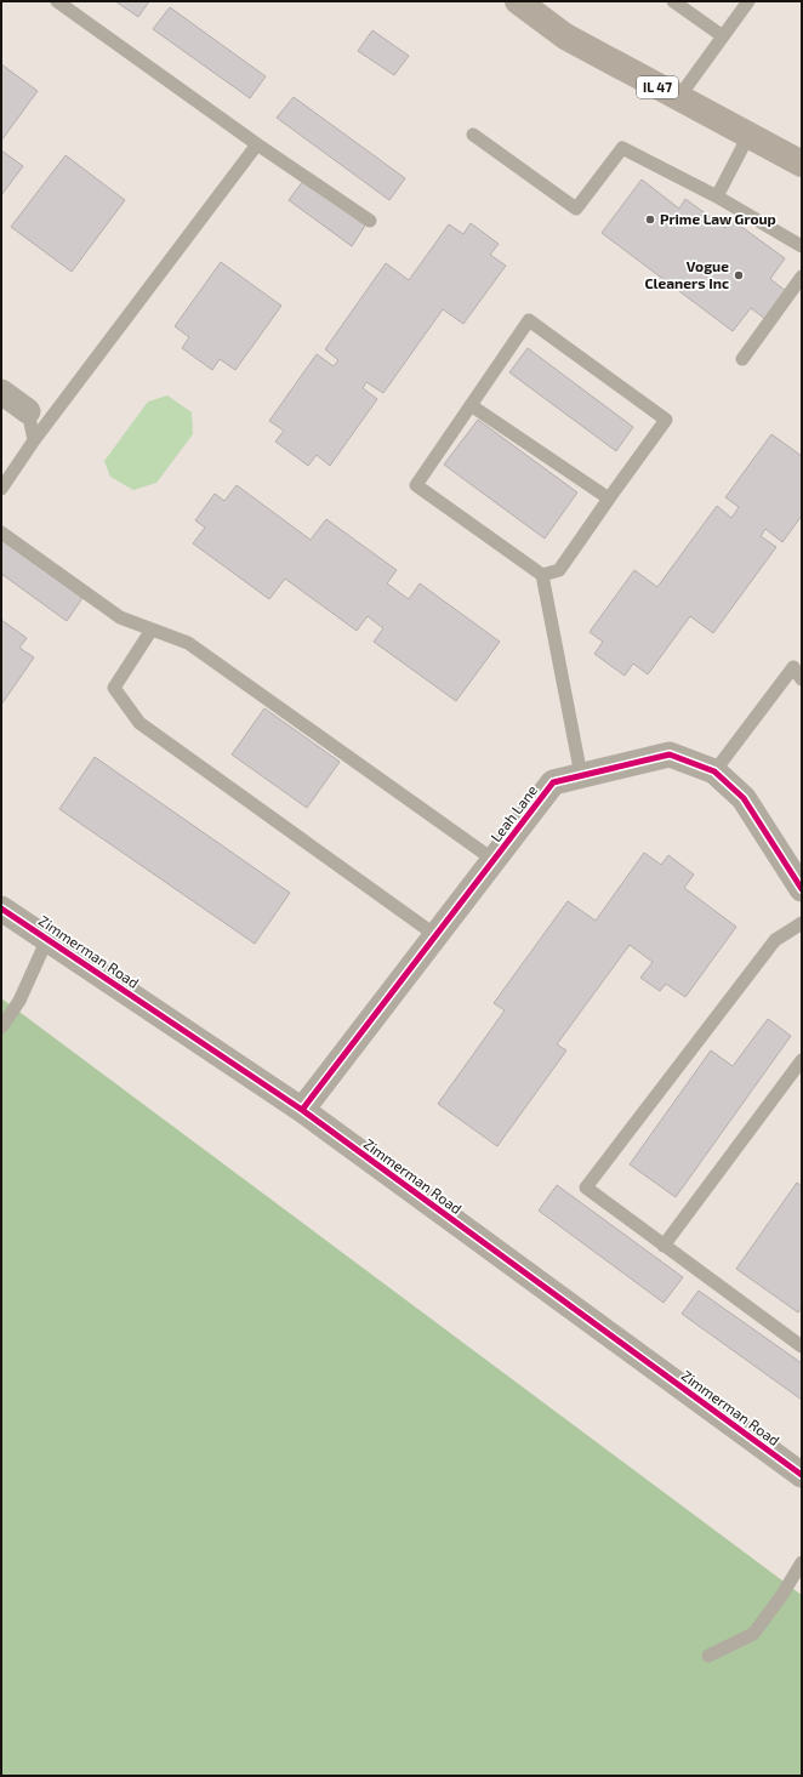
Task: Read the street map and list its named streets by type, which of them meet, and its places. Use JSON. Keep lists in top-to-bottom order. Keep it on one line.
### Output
{"streets":{"main road":["IL 47"],"street":["Leah Lane","Zimmerman Road"]},"crossings":[["Leah Lane","Zimmerman Road"]],"places":["Prime Law Group","Vogue Cleaners Inc"]}
